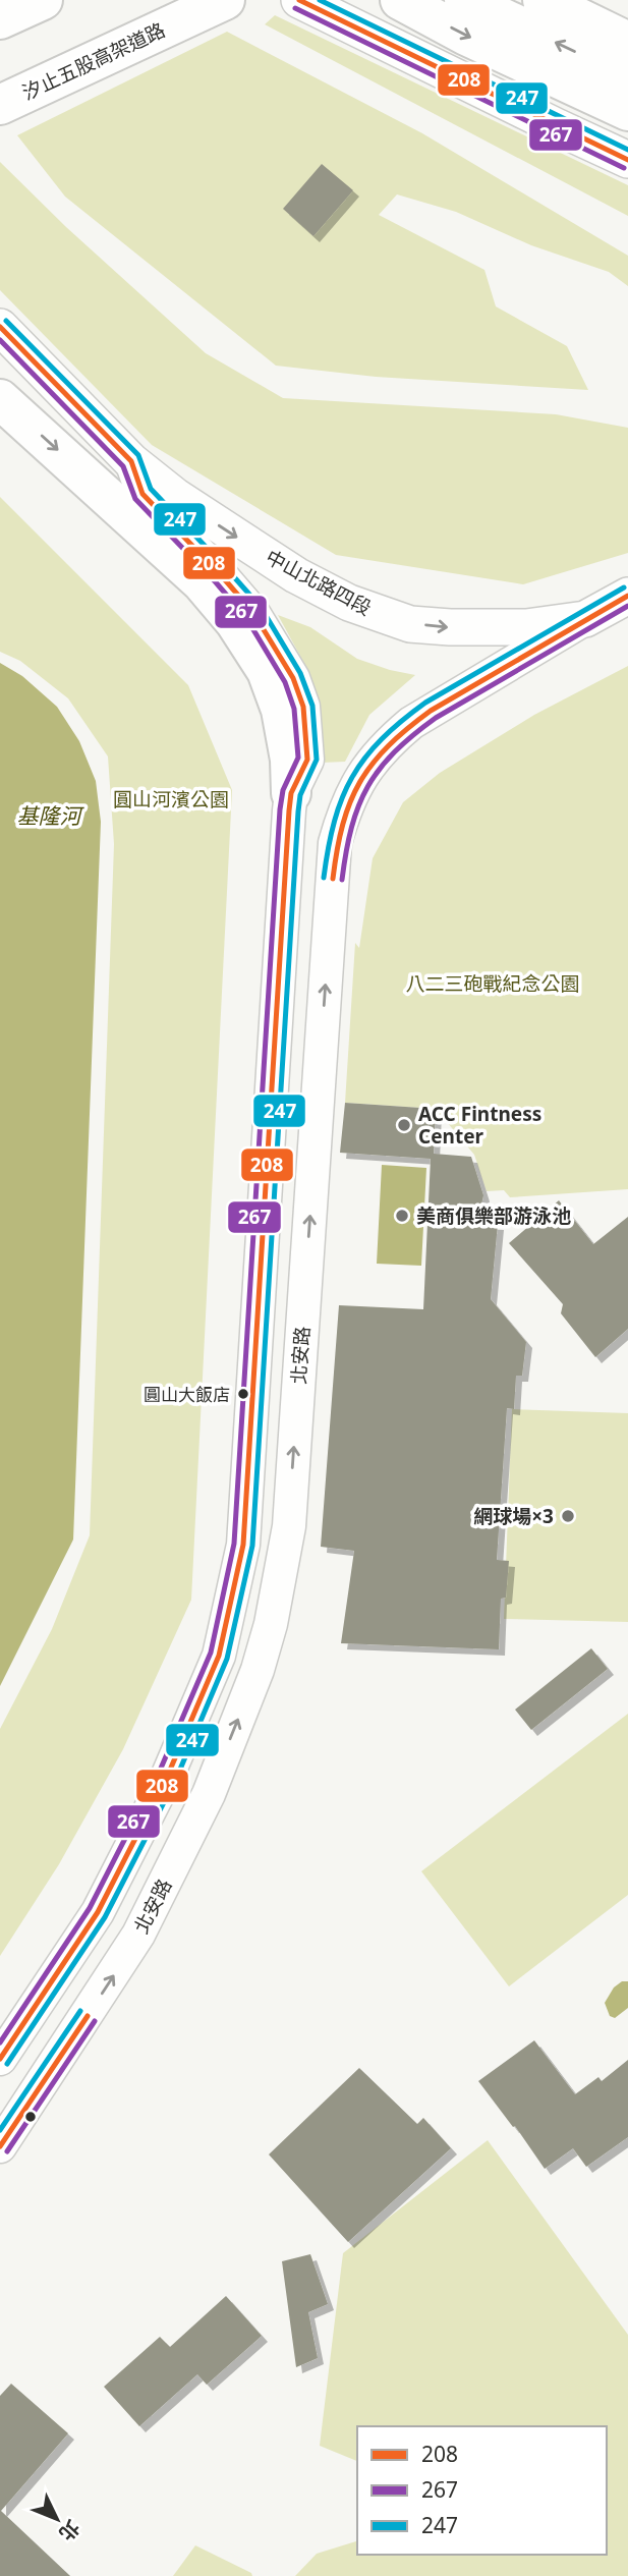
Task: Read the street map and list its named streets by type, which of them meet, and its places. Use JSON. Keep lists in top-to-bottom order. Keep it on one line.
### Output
{"streets":{"highway":["汐止五股高架道路"],"main road":["中山北路四段","北安路"]},"crossings":[["中山北路四段","北安路"]],"one_way":["中山北路四段"],"water":["基隆河"],"parks":["圓山河濱公園","八二三砲戰紀念公園"],"places":["ACC Fintness Center","美商俱樂部游泳池","圓山大飯店","網球場×3"],"lines":["transit line 208","transit line 247","transit line 267"],"legend":["208","267","247"],"north":"bottom right"}
